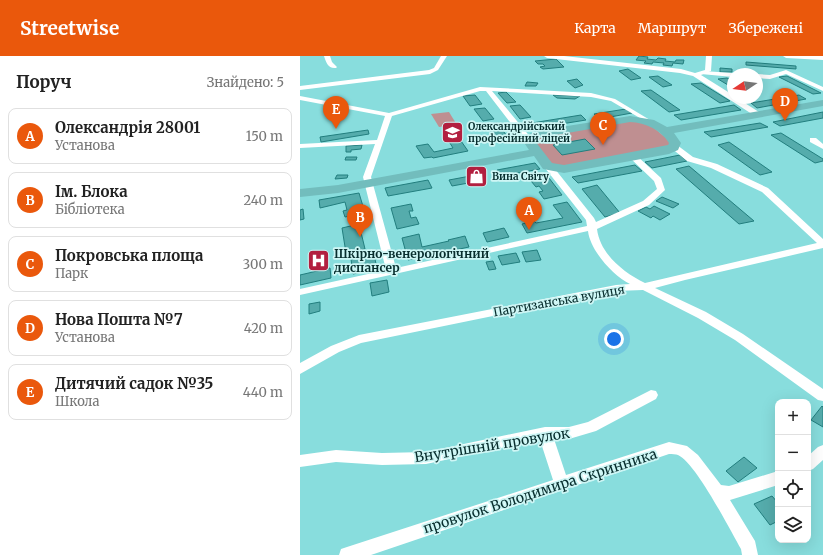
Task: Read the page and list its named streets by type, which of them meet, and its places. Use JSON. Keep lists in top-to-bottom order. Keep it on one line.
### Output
{"streets":{"street":["Партизанська вулиця","Внутрішній провулок","провулок Володимира Скринника"]},"places":{"school or university":["Олександрійський професійний ліцей"],"shop":["Вина Світу"],"hospital":["Шкірно-венерологічний диспансер"]},"north":"left","page":{"header":"Streetwise","nav":["Карта","Маршрут","Збережені"],"heading":["Поруч","Знайдено: 5"],"pins":["D","E","C","A","B"],"list":[{"mark":"A","name":"Олександрія 28001","note":"Установа","value":"150 m"},{"mark":"B","name":"Ім. Блока","note":"Бібліотека","value":"240 m"},{"mark":"C","name":"Покровська площа","note":"Парк","value":"300 m"},{"mark":"D","name":"Нова Пошта №7","note":"Установа","value":"420 m"},{"mark":"E","name":"Дитячий садок №35","note":"Школа","value":"440 m"}],"map_buttons":["+","−"]}}
